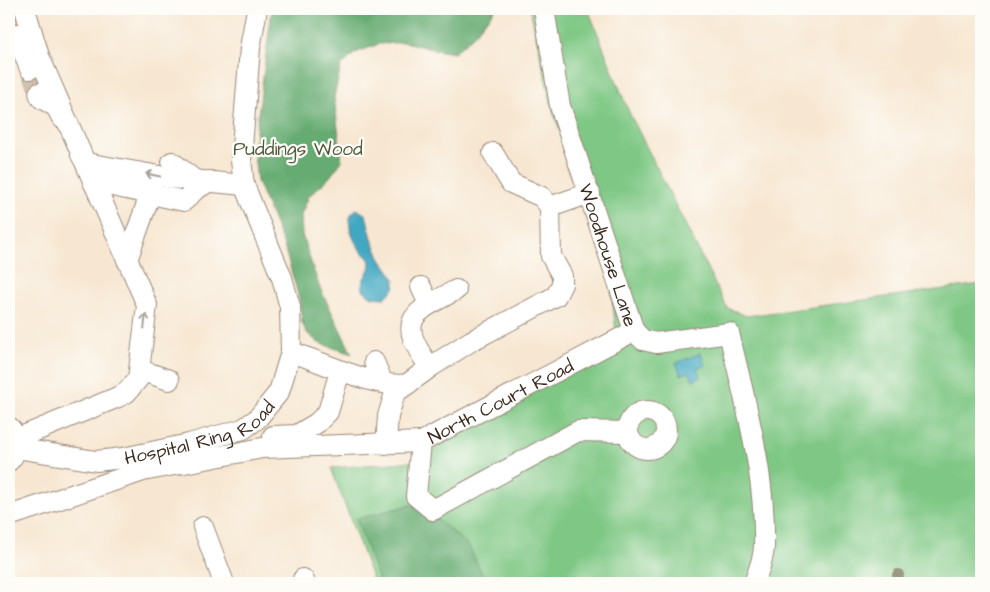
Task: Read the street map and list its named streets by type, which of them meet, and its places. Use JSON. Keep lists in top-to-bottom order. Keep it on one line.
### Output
{"streets":{"street":["Woodhouse Lane","North Court Road","Hospital Ring Road"]},"crossings":[["Woodhouse Lane","North Court Road"]],"parks":["Puddings Wood"]}
